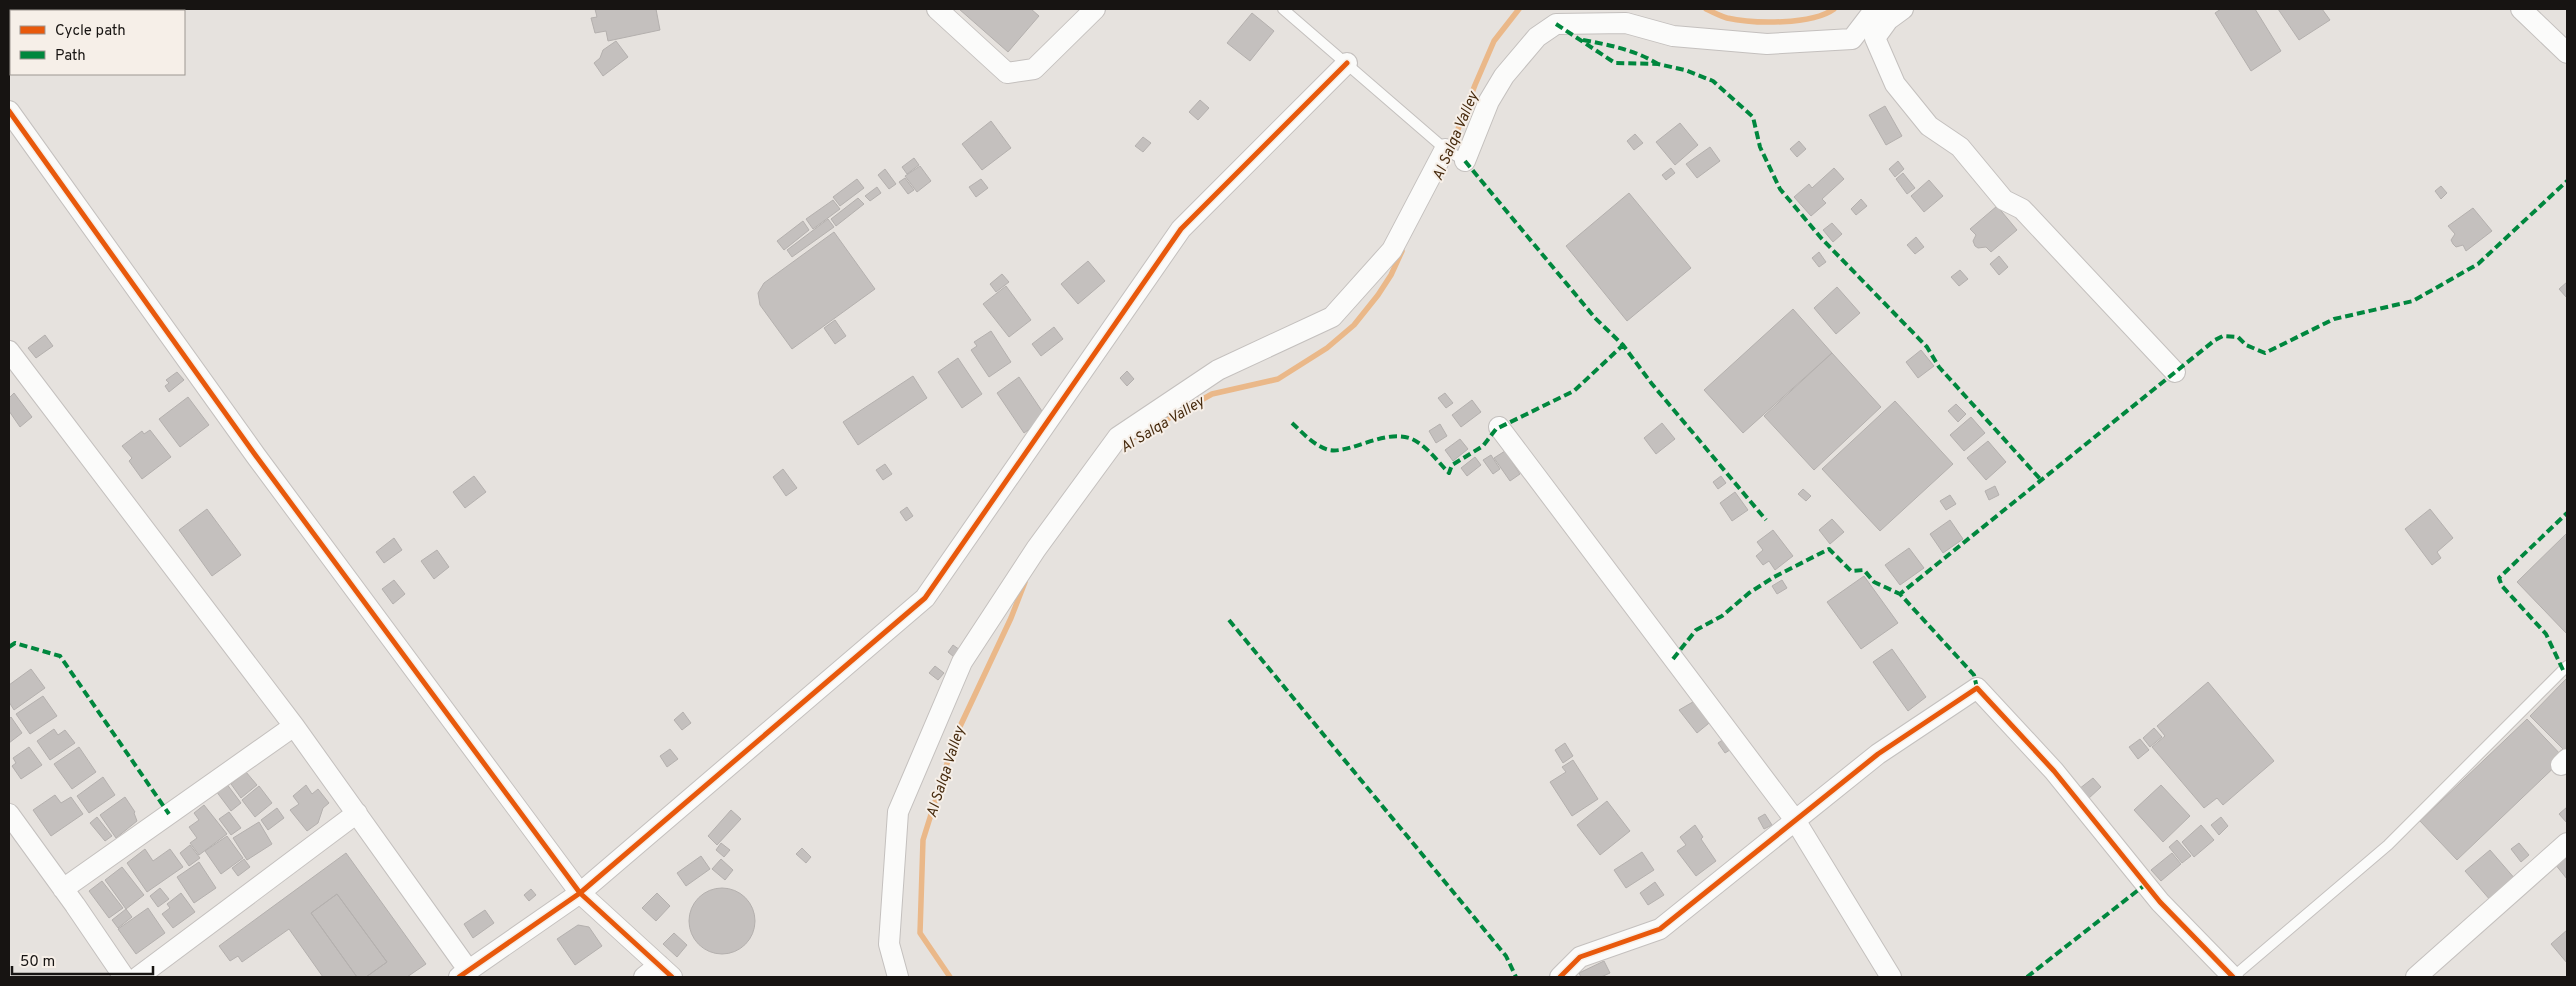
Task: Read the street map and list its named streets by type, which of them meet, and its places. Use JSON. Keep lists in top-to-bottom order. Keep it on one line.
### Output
{"water":["Al Salqa Valley"],"legend":["Cycle path","Path"],"scale_bar":"50 m"}
